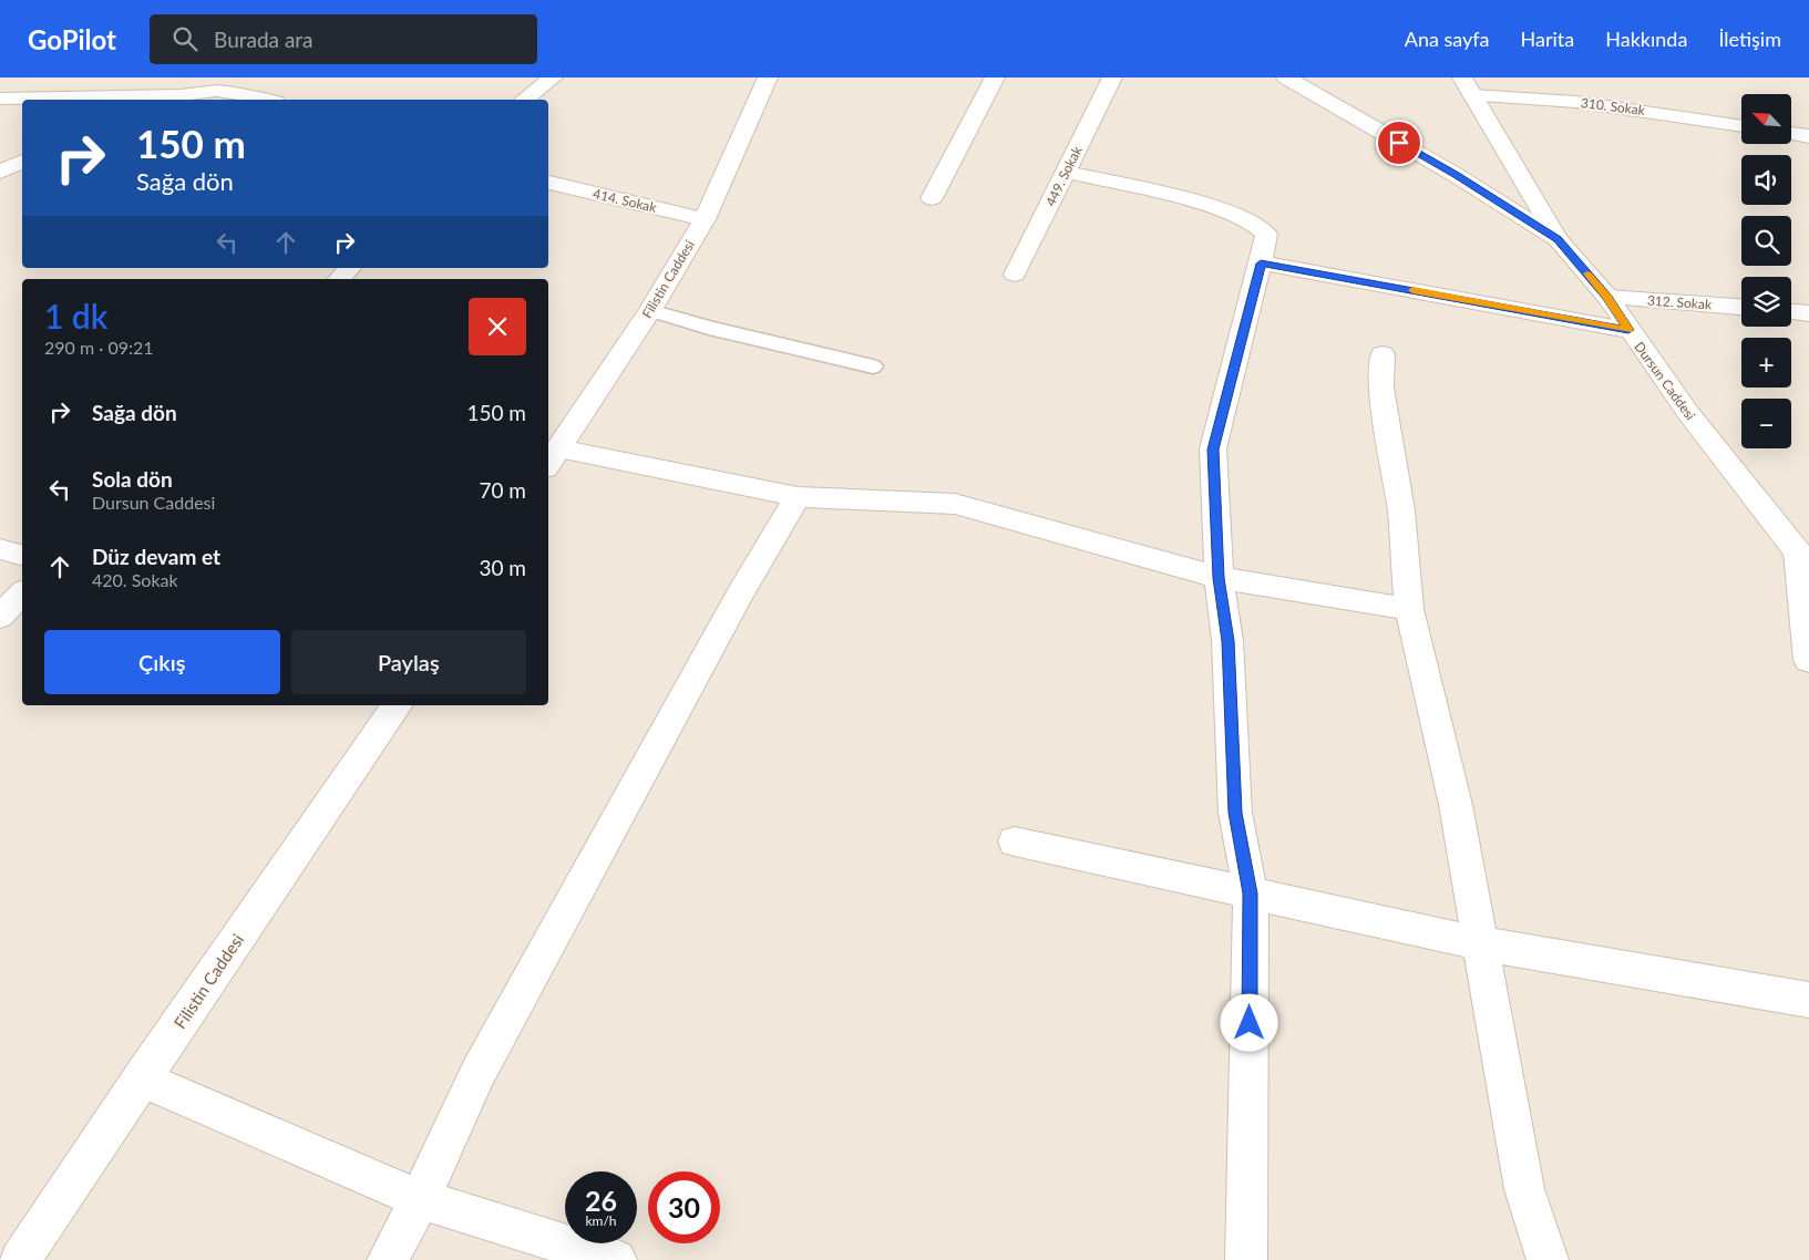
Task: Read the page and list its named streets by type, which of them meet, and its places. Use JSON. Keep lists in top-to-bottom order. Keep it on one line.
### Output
{"streets":{"street":["310. Sokak","449. Sokak","414. Sokak","Filistin Caddesi","312. Sokak","Dursun Caddesi"]},"crossings":[["310. Sokak","Dursun Caddesi"],["414. Sokak","Filistin Caddesi"],["312. Sokak","Dursun Caddesi"]],"north":"top left","page":{"header":"GoPilot","search":"Burada ara","nav":["Ana sayfa","Harita","Hakkında","İletişim"],"map_buttons":["+","−"],"turn":["150 m","Sağa dön"],"heading":["1 dk","290 m · 09:21"],"list":[{"name":"Sağa dön","value":"150 m"},{"name":"Sola dön","note":"Dursun Caddesi","value":"70 m"},{"name":"Düz devam et","note":"420. Sokak","value":"30 m"}],"buttons":["Çıkış","Paylaş"],"speed":"26 km/h","limit":"30"}}
